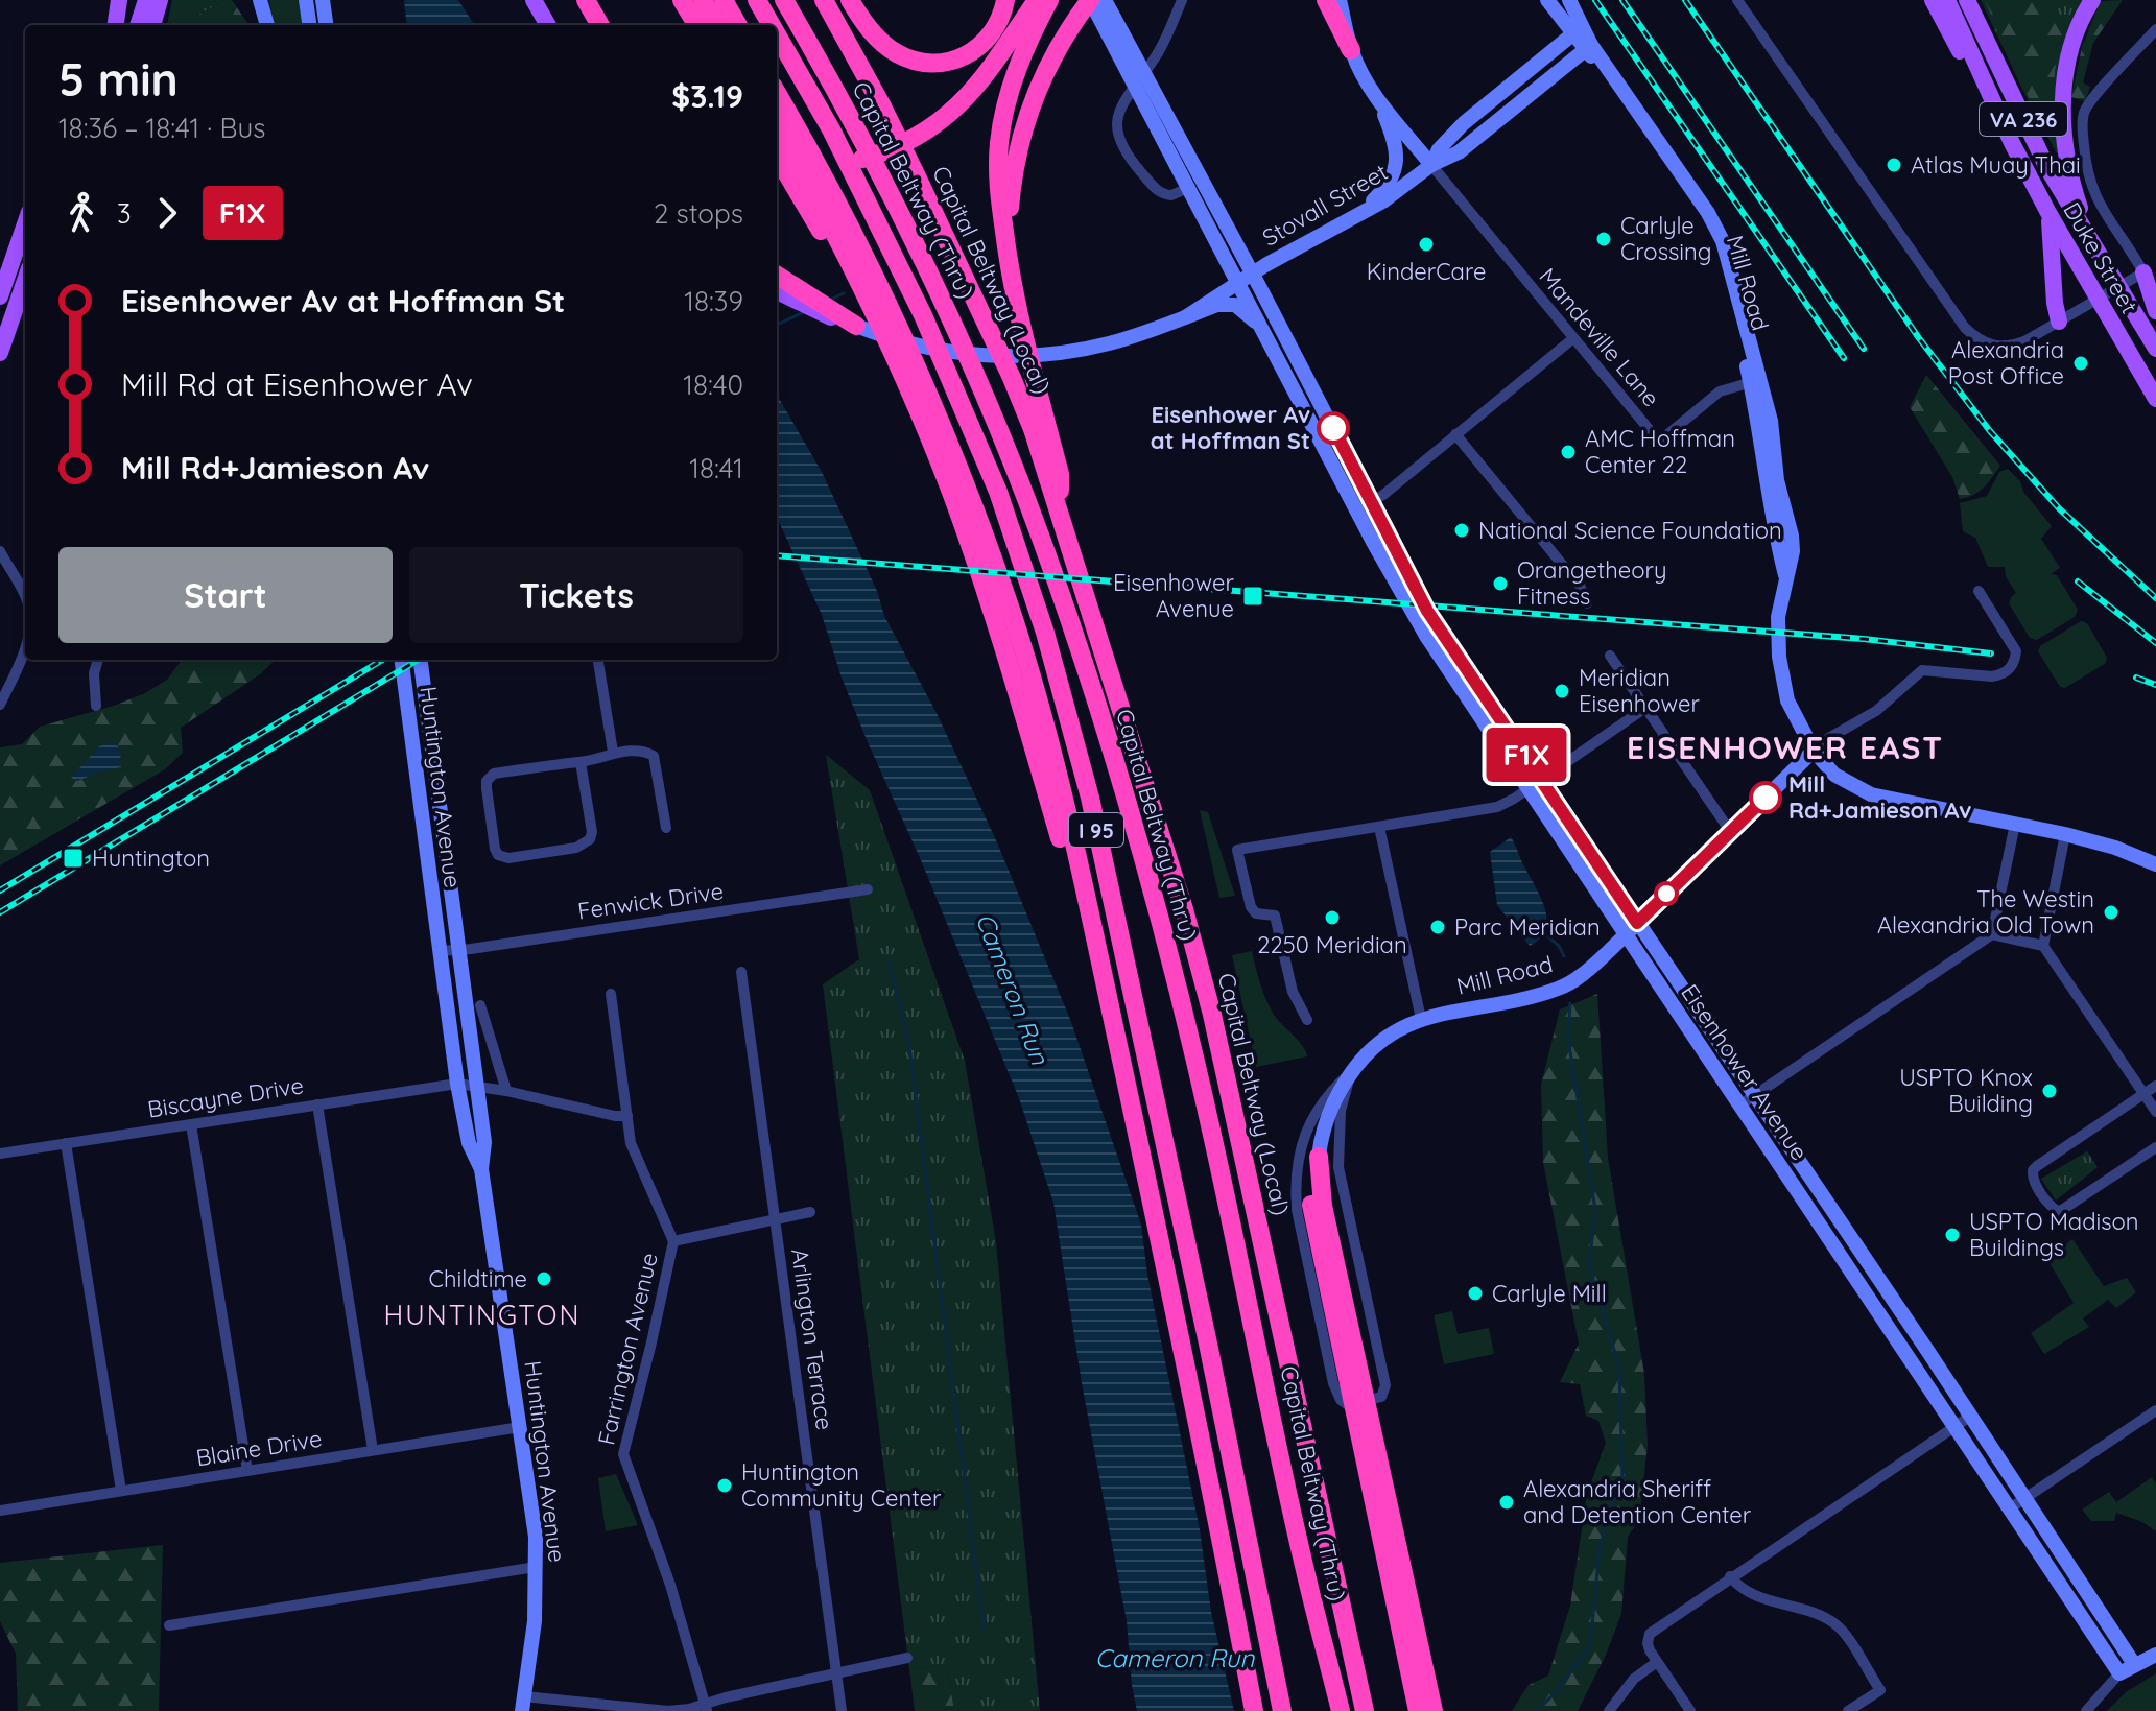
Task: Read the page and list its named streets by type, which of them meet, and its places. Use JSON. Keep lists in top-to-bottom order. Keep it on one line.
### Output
{"streets":{"highway":["Capital Beltway (Thru)","Capital Beltway (Local)","I 95"],"main road":["VA 236","Stovall Street","Duke Street","Mill Road","Huntington Avenue","Eisenhower Avenue"],"street":["Mandeville Lane","Fenwick Drive","Biscayne Drive","Arlington Terrace","Farrington Avenue","Blaine Drive"]},"crossings":[["Stovall Street","Mill Road"],["Stovall Street","Mandeville Lane"],["Stovall Street","Eisenhower Avenue"],["Mill Road","Mandeville Lane"],["Mill Road","Eisenhower Avenue"],["Huntington Avenue","Fenwick Drive"],["Huntington Avenue","Biscayne Drive"],["Huntington Avenue","Blaine Drive"]],"districts":["EISENHOWER EAST","HUNTINGTON"],"water":["Cameron Run"],"places":{"other":["Atlas Muay Thai","Carlyle Crossing","KinderCare","Alexandria Post Office","Eisenhower Av at Hoffman St","AMC Hoffman Center 22","National Science Foundation","Orangetheory Fitness","Meridian Eisenhower","Mill Rd+Jamieson Av","The Westin Alexandria Old Town","2250 Meridian","Parc Meridian","USPTO Knox Building","USPTO Madison Buildings","Childtime","Carlyle Mill","Huntington Community Center","Alexandria Sheriff and Detention Center"],"transit":["Eisenhower Avenue","Huntington"]},"lines":["bus line F1X"],"page":{"on_map":"F1X","heading":["5 min","18:36 – 18:41 · Bus","$3.19"],"legs":["3","F1X","2 stops"],"list":[{"name":"Eisenhower Av at Hoffman St","value":"18:39"},{"name":"Mill Rd at Eisenhower Av","value":"18:40"},{"name":"Mill Rd+Jamieson Av","value":"18:41"}],"buttons":["Start","Tickets"]}}
